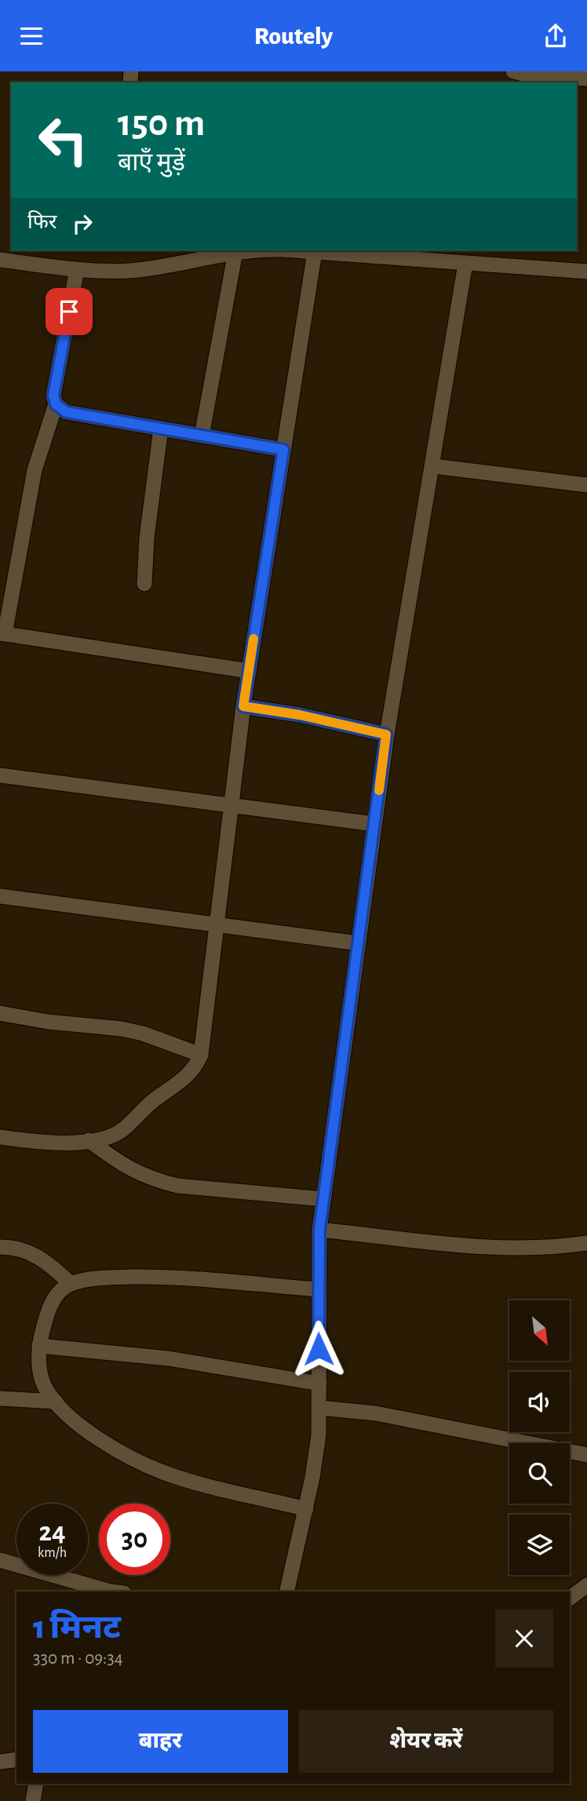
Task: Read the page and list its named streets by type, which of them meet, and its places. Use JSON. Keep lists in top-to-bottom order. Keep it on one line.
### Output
{"north":"bottom right","page":{"header":"Routely","turn":["150 m","बाएँ मुड़ें"],"then":"फिर","speed":"24 km/h","limit":"30","heading":["1 मिनट","330 m · 09:34"],"buttons":["बाहर","शेयर करें"]}}
